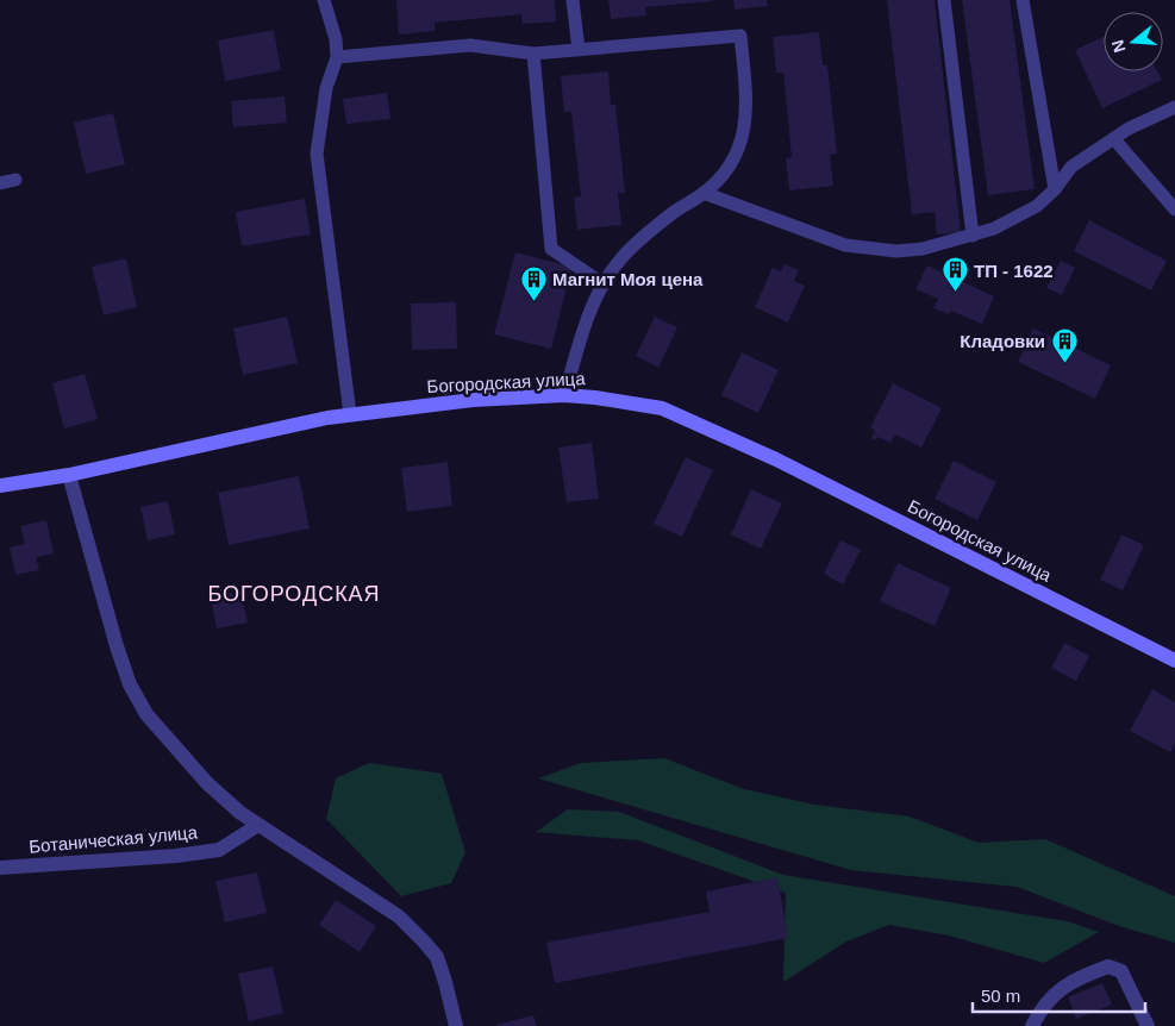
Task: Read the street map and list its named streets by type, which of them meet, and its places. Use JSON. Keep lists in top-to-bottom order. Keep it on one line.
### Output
{"streets":{"street":["Богородская улица","Ботаническая улица"]},"districts":["БОГОРОДСКАЯ"],"places":{"building":["ТП - 1622","Магнит Моя цена","Кладовки"]},"scale_bar":"50 m","north":"left"}
